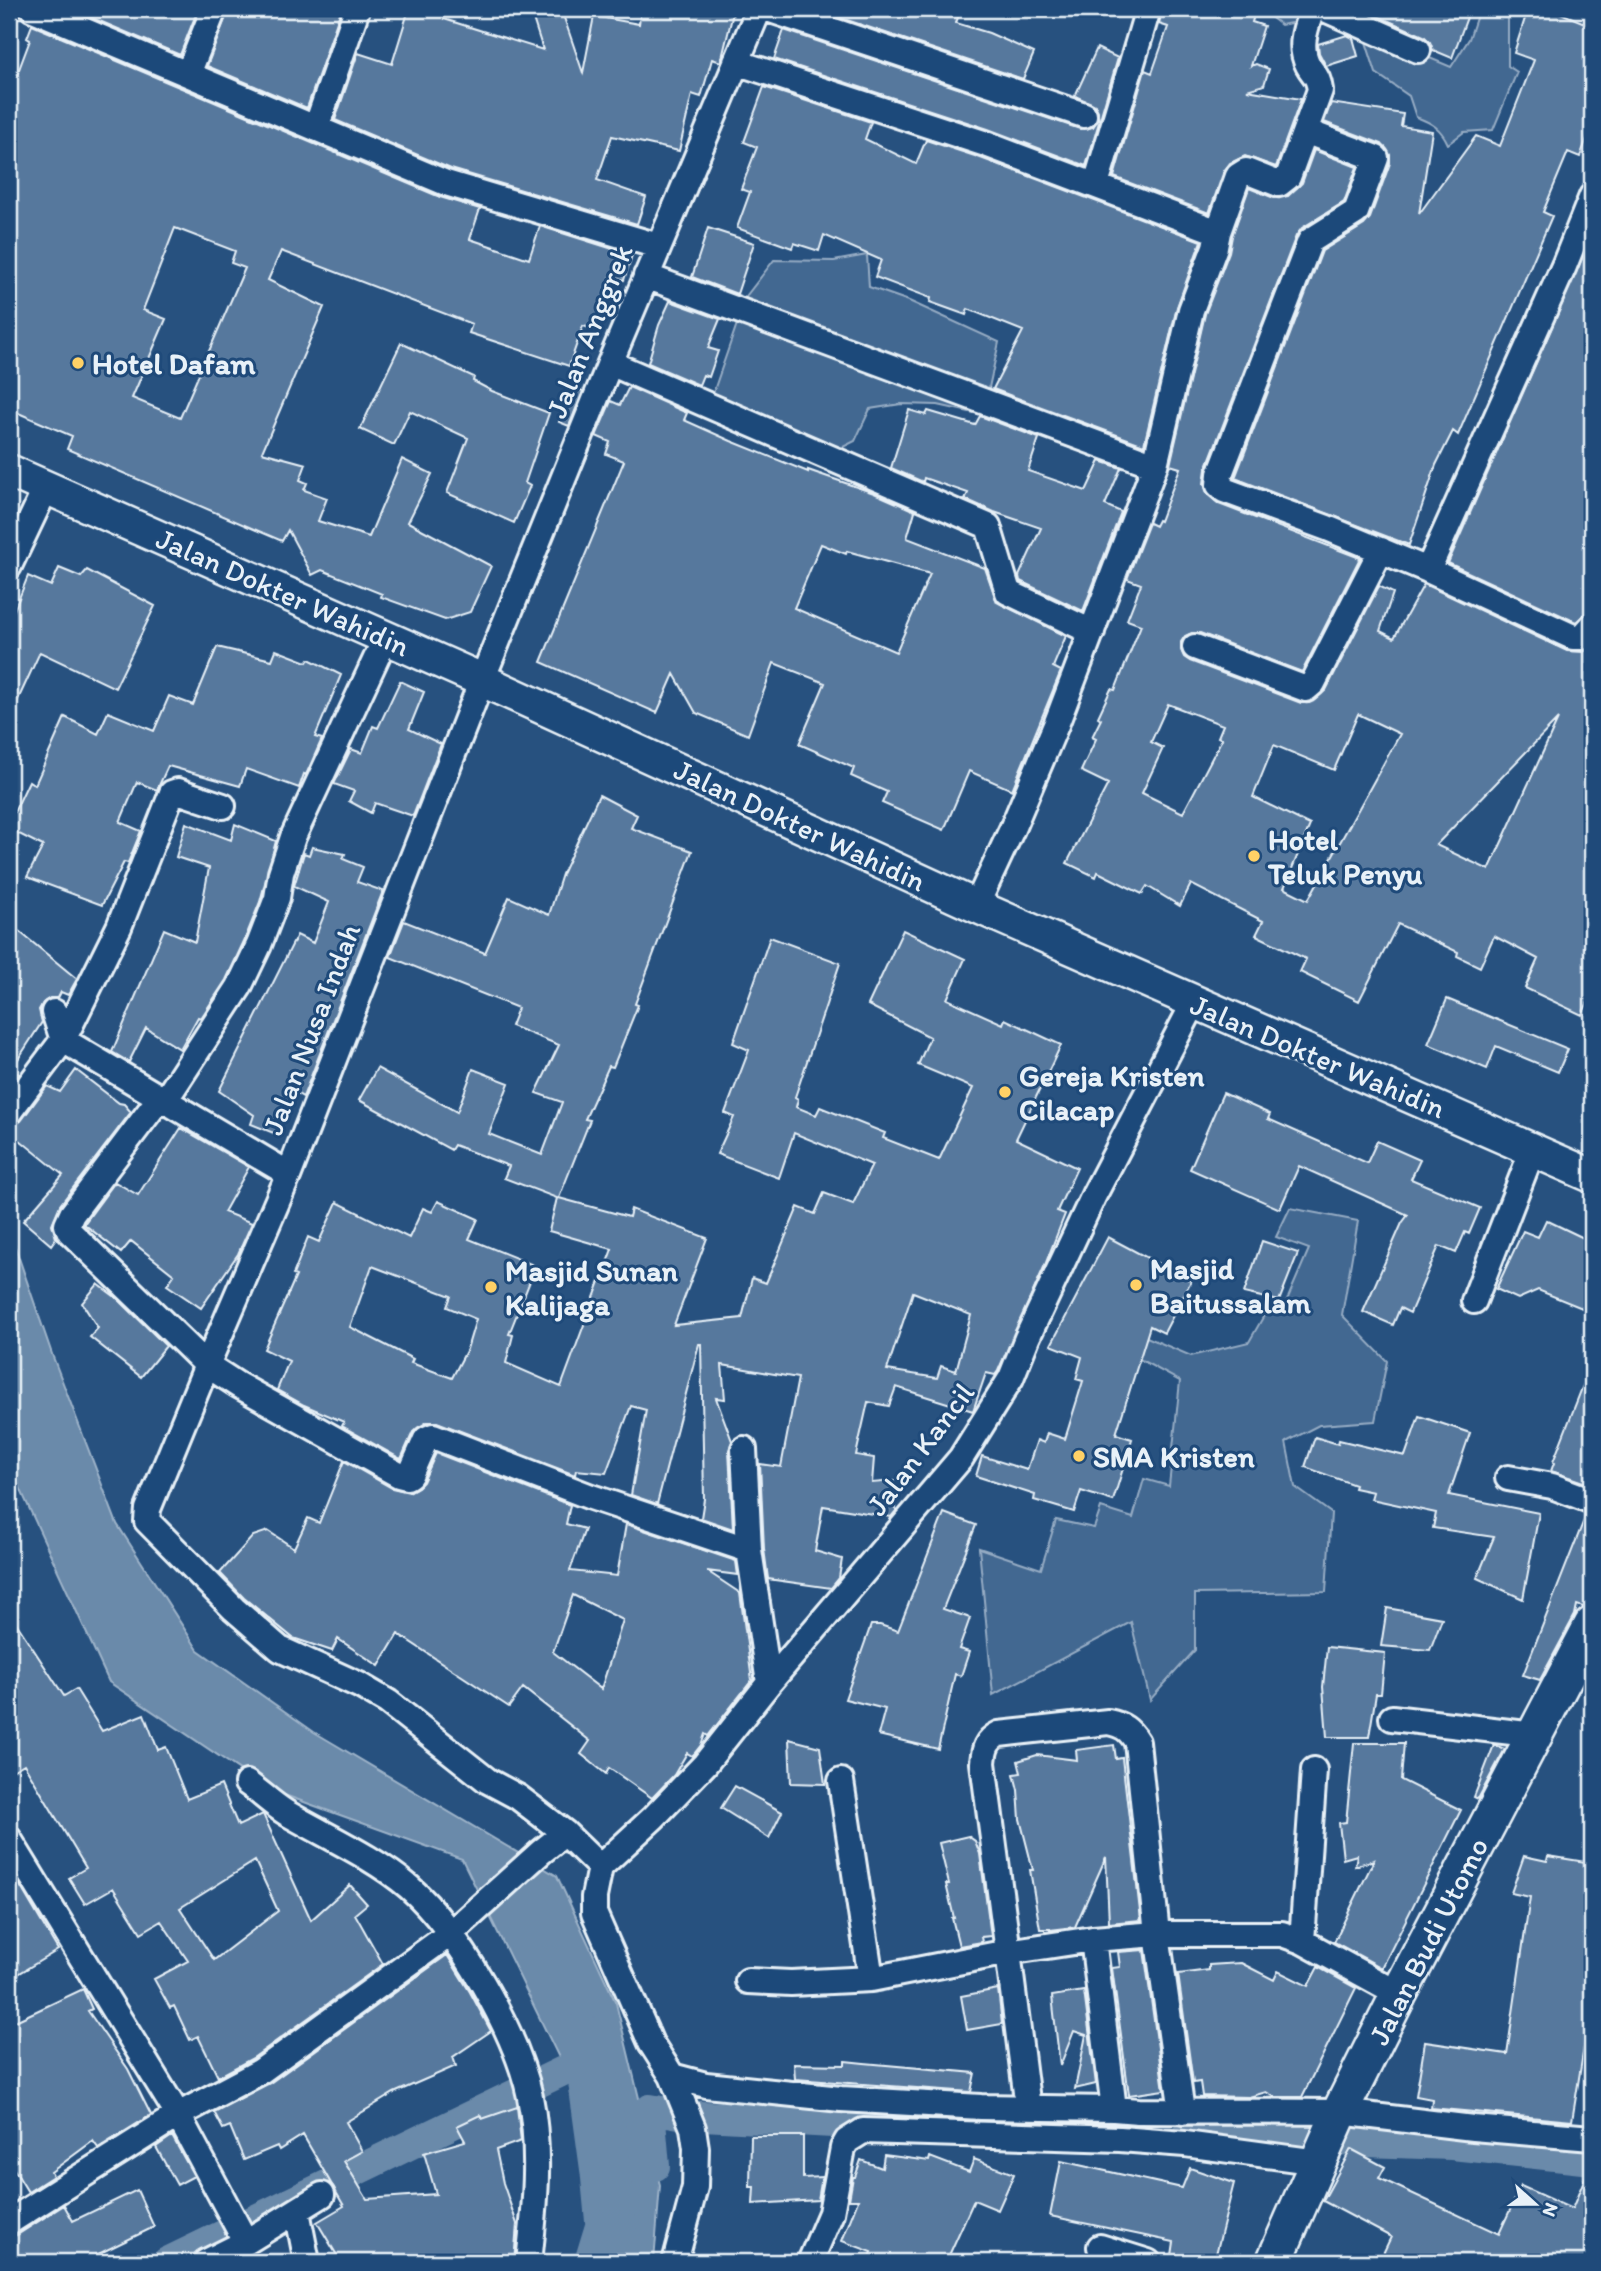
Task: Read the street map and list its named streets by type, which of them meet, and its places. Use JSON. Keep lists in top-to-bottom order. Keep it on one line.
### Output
{"streets":{"main road":["Jalan Budi Utomo"],"street":["Jalan Anggrek","Jalan Dokter Wahidin","Jalan Nusa Indah","Jalan Kancil"]},"crossings":[["Jalan Anggrek","Jalan Dokter Wahidin"],["Jalan Anggrek","Jalan Nusa Indah"],["Jalan Dokter Wahidin","Jalan Nusa Indah"],["Jalan Dokter Wahidin","Jalan Kancil"]],"places":["Hotel Dafam","Hotel Teluk Penyu","Gereja Kristen Cilacap","Masjid Baitussalam","Masjid Sunan Kalijaga","SMA Kristen"],"north":"right"}
